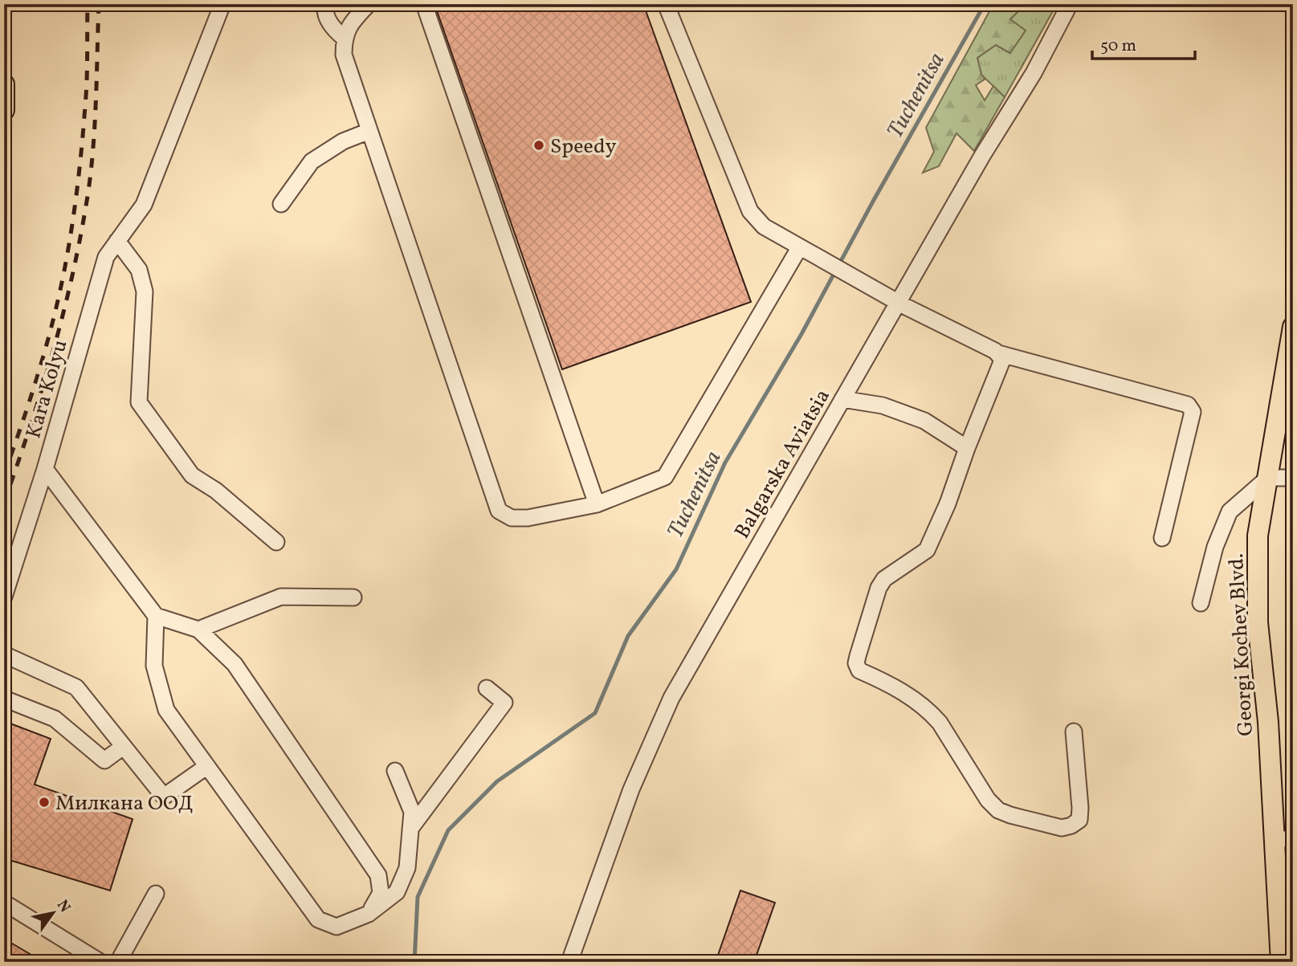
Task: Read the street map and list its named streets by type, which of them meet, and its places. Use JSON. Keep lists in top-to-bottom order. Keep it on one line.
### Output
{"streets":{"main road":["Georgi Kochev Blvd."],"street":["Kara Kolyu","Balgarska Aviatsia"]},"water":["Tuchenitsa"],"places":["Speedy","Милкана OOД"],"scale_bar":"50 m","north":"top right"}
